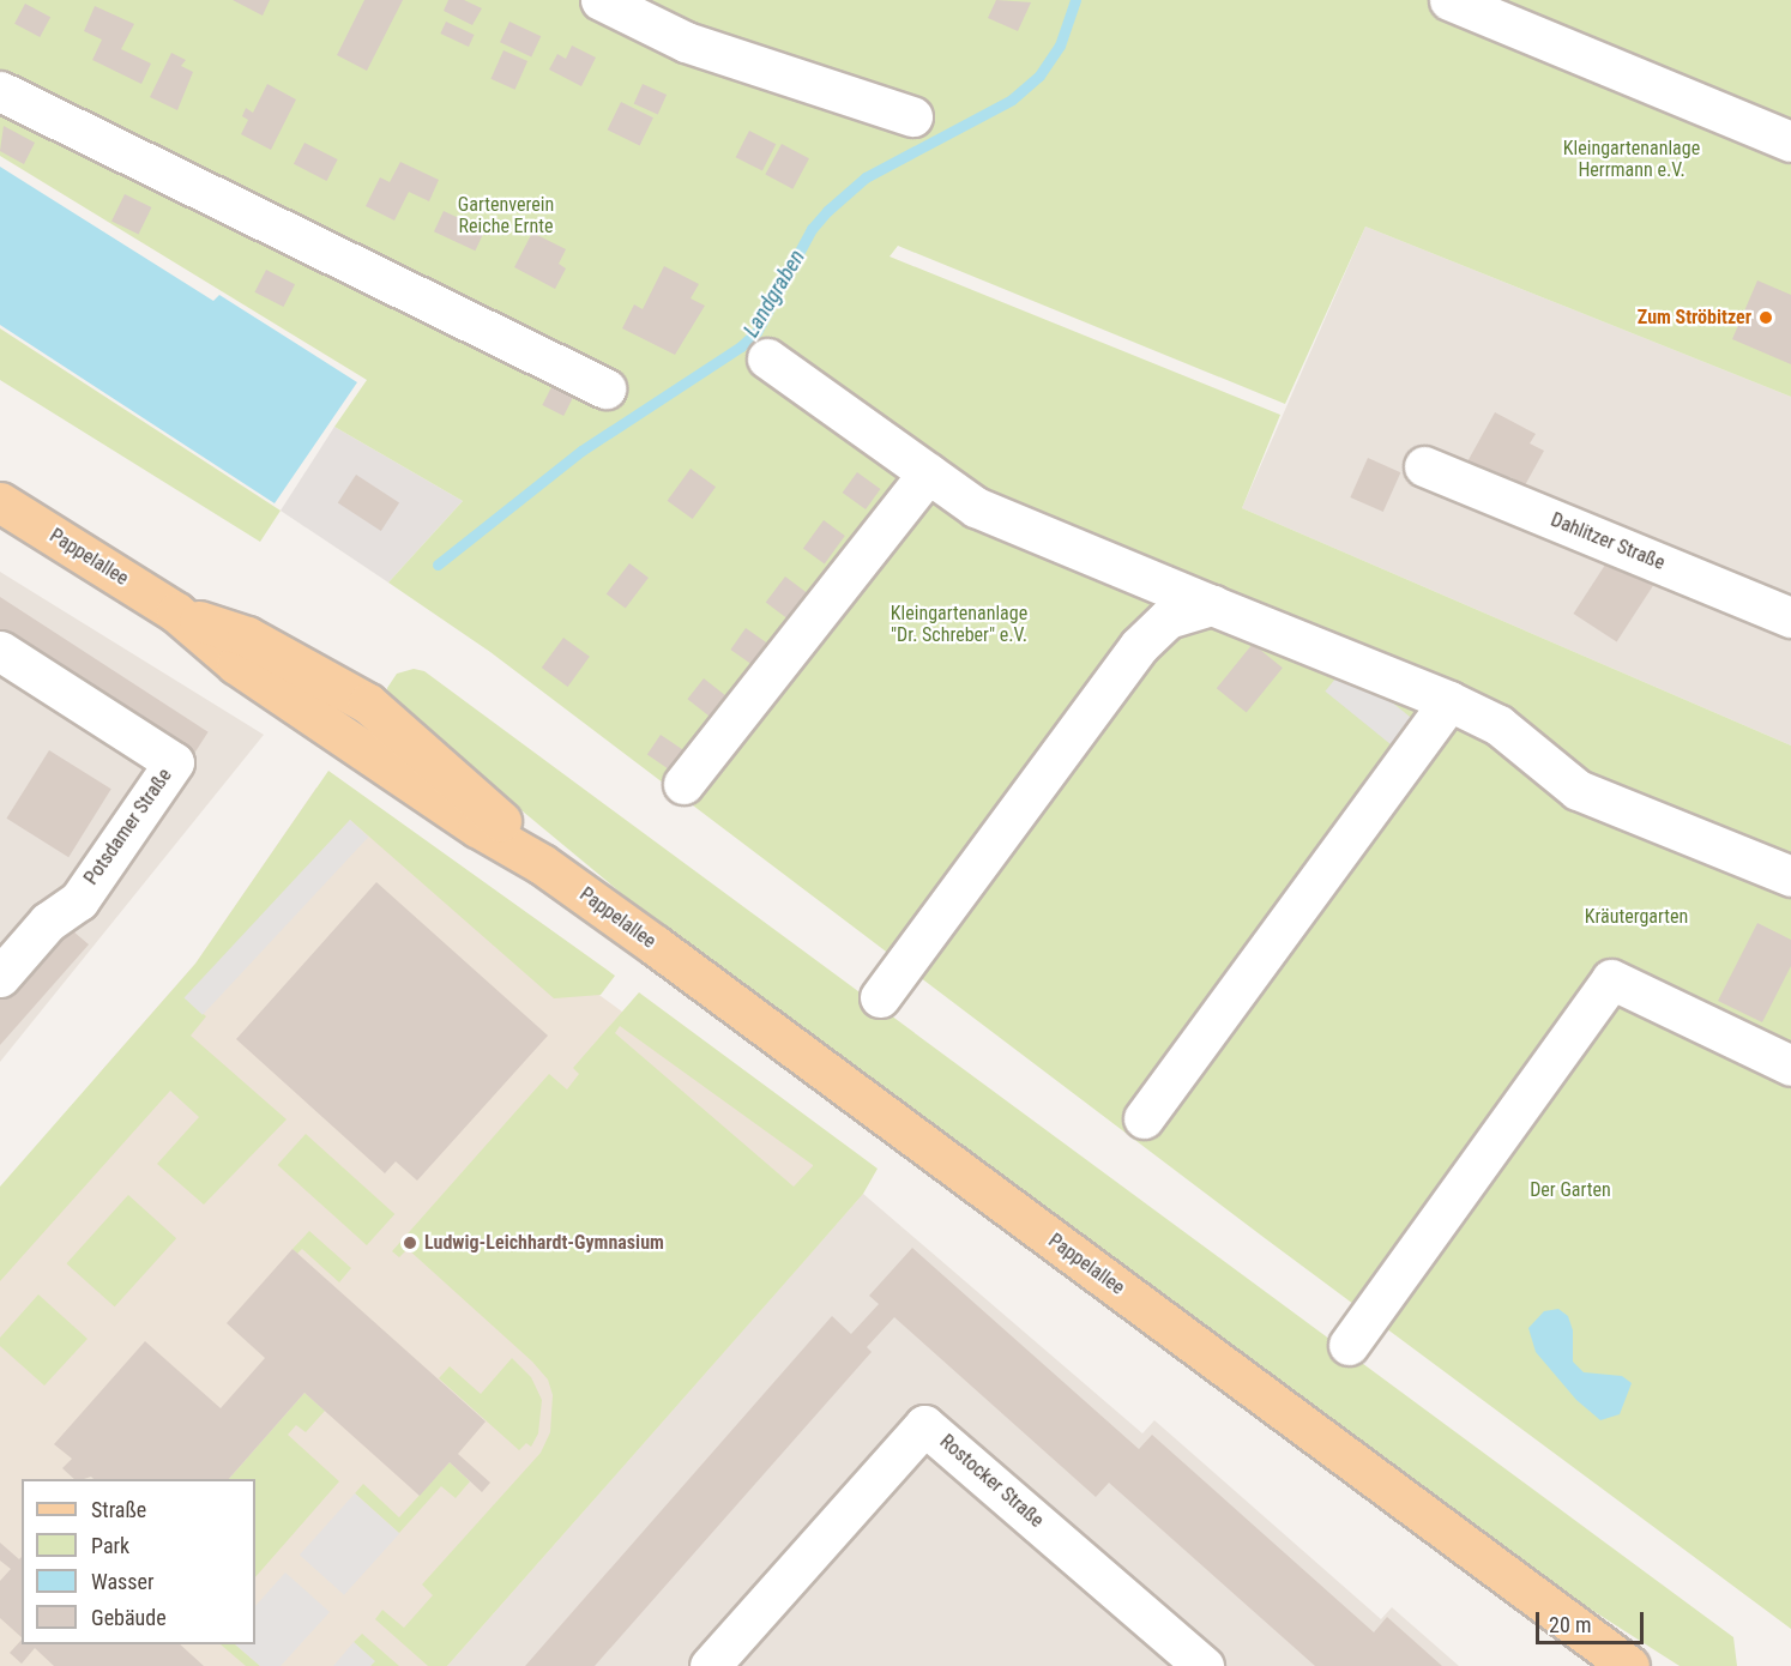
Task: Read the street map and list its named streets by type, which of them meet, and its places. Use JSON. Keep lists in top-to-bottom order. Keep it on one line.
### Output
{"streets":{"main road":["Pappelallee"],"street":["Dahlitzer Straße","Potsdamer Straße","Rostocker Straße"]},"water":["Landgraben"],"parks":["Kleingartenanlage Herrmann e.V.","Gartenverein Reiche Ernte","Kleingartenanlage \"Dr. Schreber\" e.V.","Kräutergarten","Der Garten"],"places":["Zum Ströbitzer","Ludwig-Leichhardt-Gymnasium"],"legend":["Straße","Park","Wasser","Gebäude"],"scale_bar":"20 m"}
